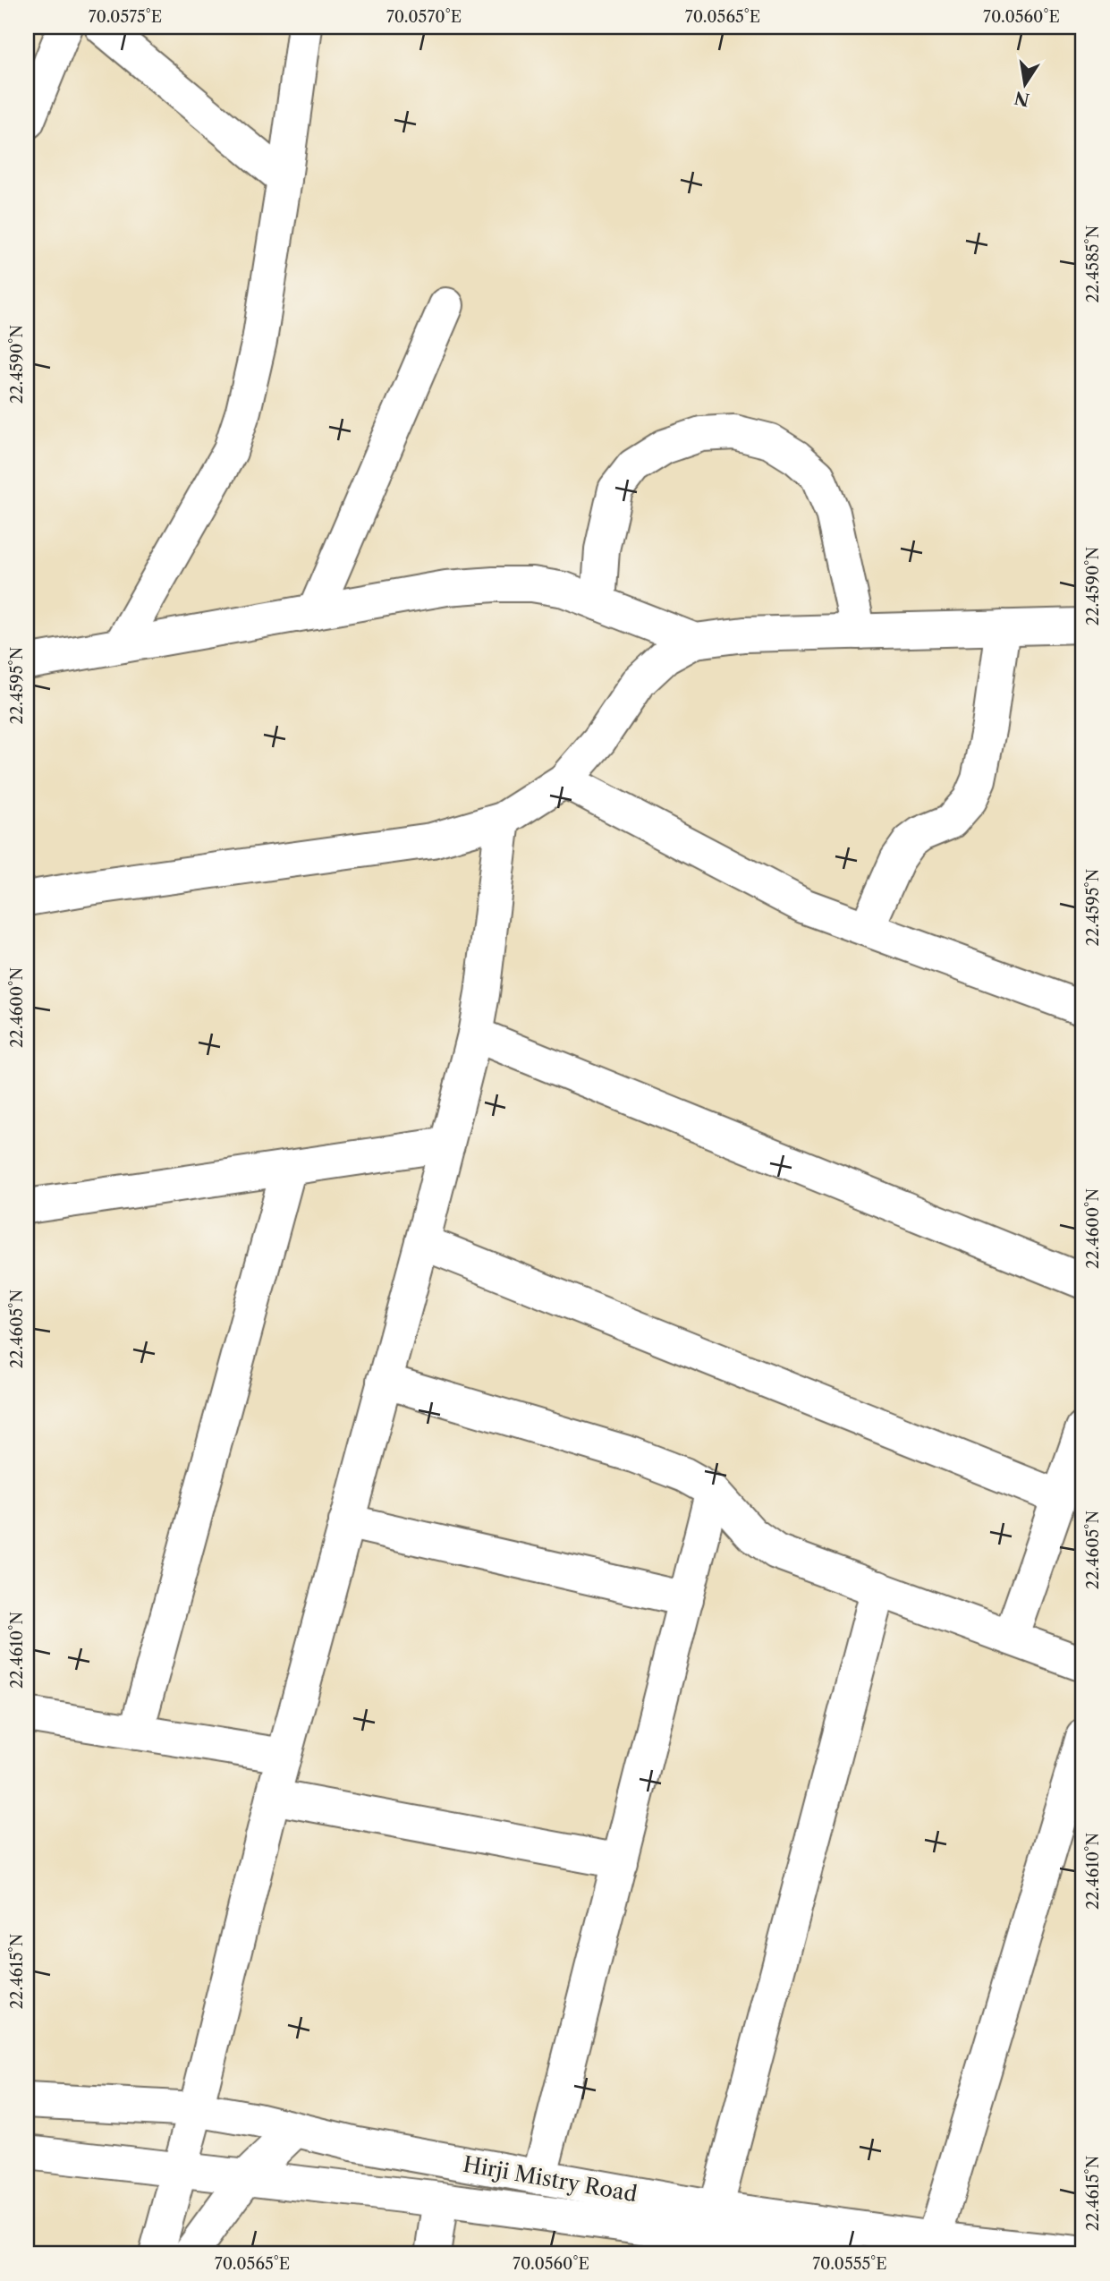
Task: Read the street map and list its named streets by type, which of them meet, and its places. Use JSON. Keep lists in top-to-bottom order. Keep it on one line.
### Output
{"streets":{"street":["Hirji Mistry Road"]},"north":"bottom","coordinates":["70.0575°E","70.0570°E","70.0565°E","70.0560°E","22.4585°N","22.4590°N","22.4595°N","22.4600°N","22.4605°N","22.4610°N","22.4615°N","70.0555°E"]}
